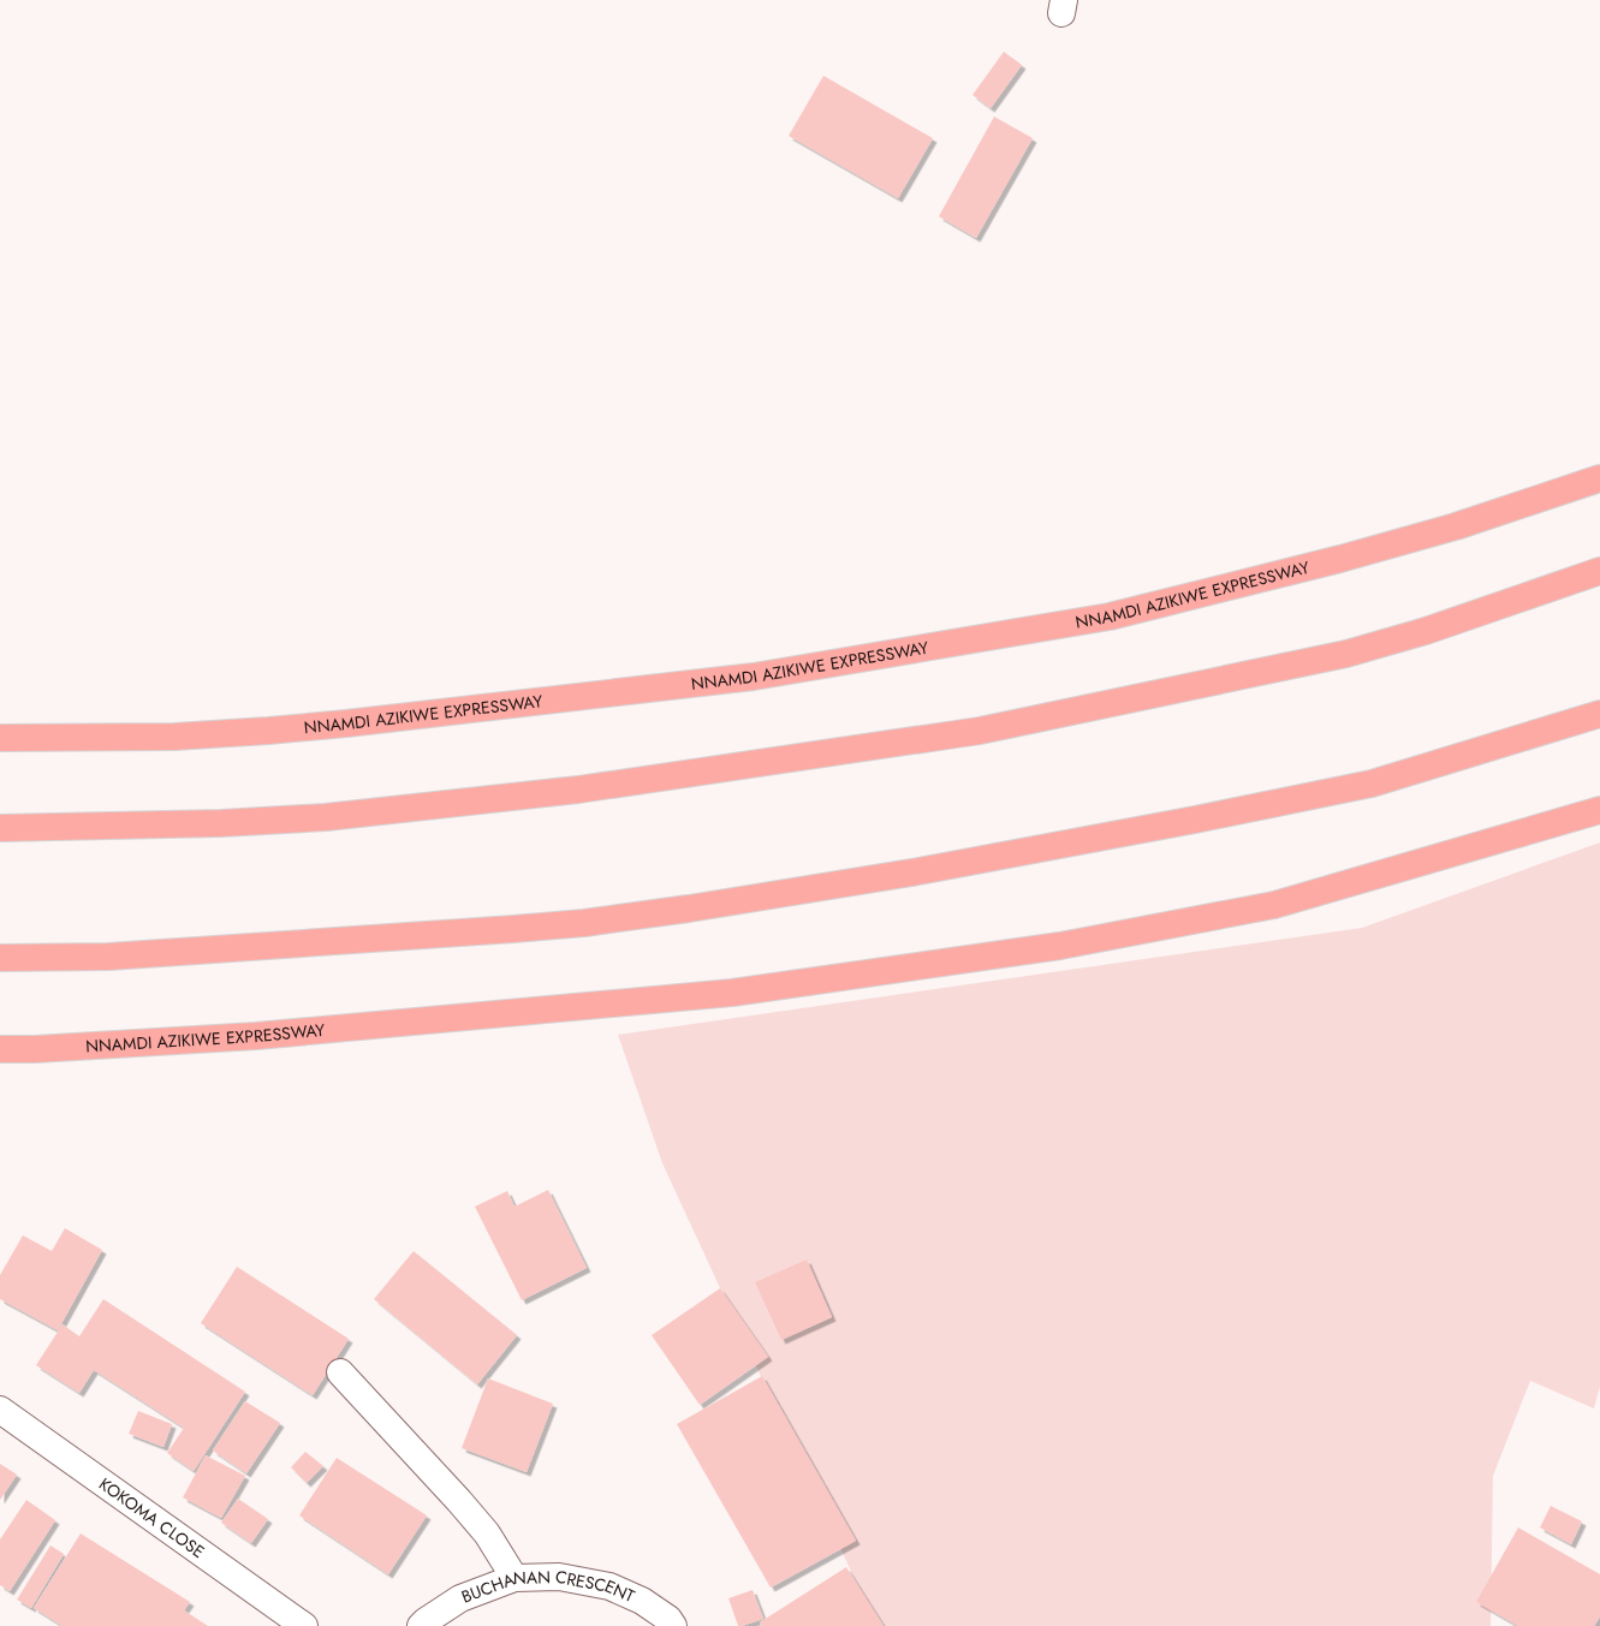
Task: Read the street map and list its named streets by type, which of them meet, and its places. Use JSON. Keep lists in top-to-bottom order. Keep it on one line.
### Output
{"streets":{"highway":["NNAMDI AZIKIWE EXPRESSWAY"],"street":["KOKOMA CLOSE","BUCHANAN CRESCENT"]}}
